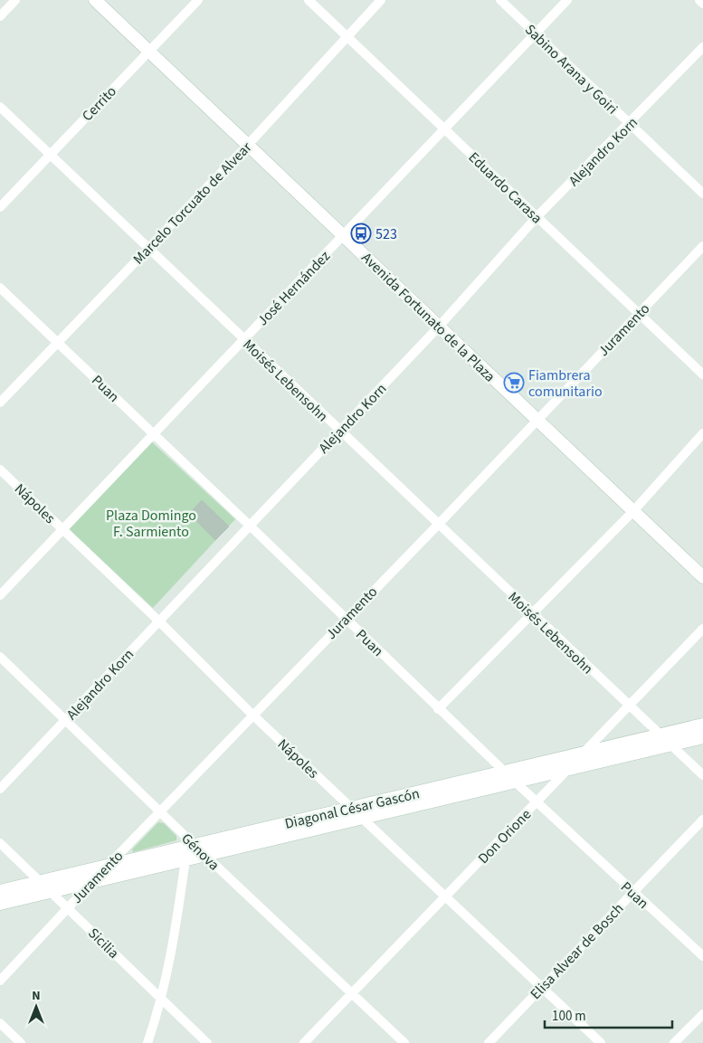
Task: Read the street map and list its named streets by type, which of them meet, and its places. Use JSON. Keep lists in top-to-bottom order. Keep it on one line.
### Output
{"streets":{"street":["Sabino Arana y Goiri","Cerrito","Alejandro Korn","Eduardo Carasa","Marcelo Torcuato de Alvear","José Hernández","Avenida Fortunato de la Plaza","Juramento","Moisés Lebensohn","Puan","Nápoles","Diagonal César Gascón","Don Orione","Génova","Sicilia","Elisa Alvear de Bosch"]},"crossings":[["Sabino Arana y Goiri","Alejandro Korn"],["Sabino Arana y Goiri","José Hernández"],["Cerrito","Avenida Fortunato de la Plaza"],["Cerrito","Moisés Lebensohn"],["Alejandro Korn","Eduardo Carasa"],["Alejandro Korn","Avenida Fortunato de la Plaza"],["Alejandro Korn","Moisés Lebensohn"],["Alejandro Korn","Puan"],["Alejandro Korn","Nápoles"],["Alejandro Korn","Génova"],["Eduardo Carasa","Marcelo Torcuato de Alvear"],["Eduardo Carasa","José Hernández"],["Eduardo Carasa","Juramento"],["Marcelo Torcuato de Alvear","Avenida Fortunato de la Plaza"],["Marcelo Torcuato de Alvear","Moisés Lebensohn"],["Marcelo Torcuato de Alvear","Puan"],["José Hernández","Avenida Fortunato de la Plaza"],["José Hernández","Moisés Lebensohn"],["José Hernández","Puan"],["José Hernández","Nápoles"],["Avenida Fortunato de la Plaza","Juramento"],["Juramento","Moisés Lebensohn"],["Juramento","Puan"],["Juramento","Nápoles"],["Juramento","Diagonal César Gascón"],["Juramento","Génova"],["Juramento","Sicilia"],["Moisés Lebensohn","Diagonal César Gascón"],["Moisés Lebensohn","Don Orione"],["Puan","Diagonal César Gascón"],["Puan","Don Orione"],["Puan","Elisa Alvear de Bosch"],["Nápoles","Diagonal César Gascón"],["Nápoles","Don Orione"],["Nápoles","Elisa Alvear de Bosch"],["Diagonal César Gascón","Don Orione"],["Diagonal César Gascón","Génova"],["Diagonal César Gascón","Sicilia"],["Don Orione","Génova"]],"parks":["Plaza Domingo F. Sarmiento"],"places":{"bus stop":["523"],"supermarket":["Fiambrera comunitario"]},"scale_bar":"100 m","north":"top"}
